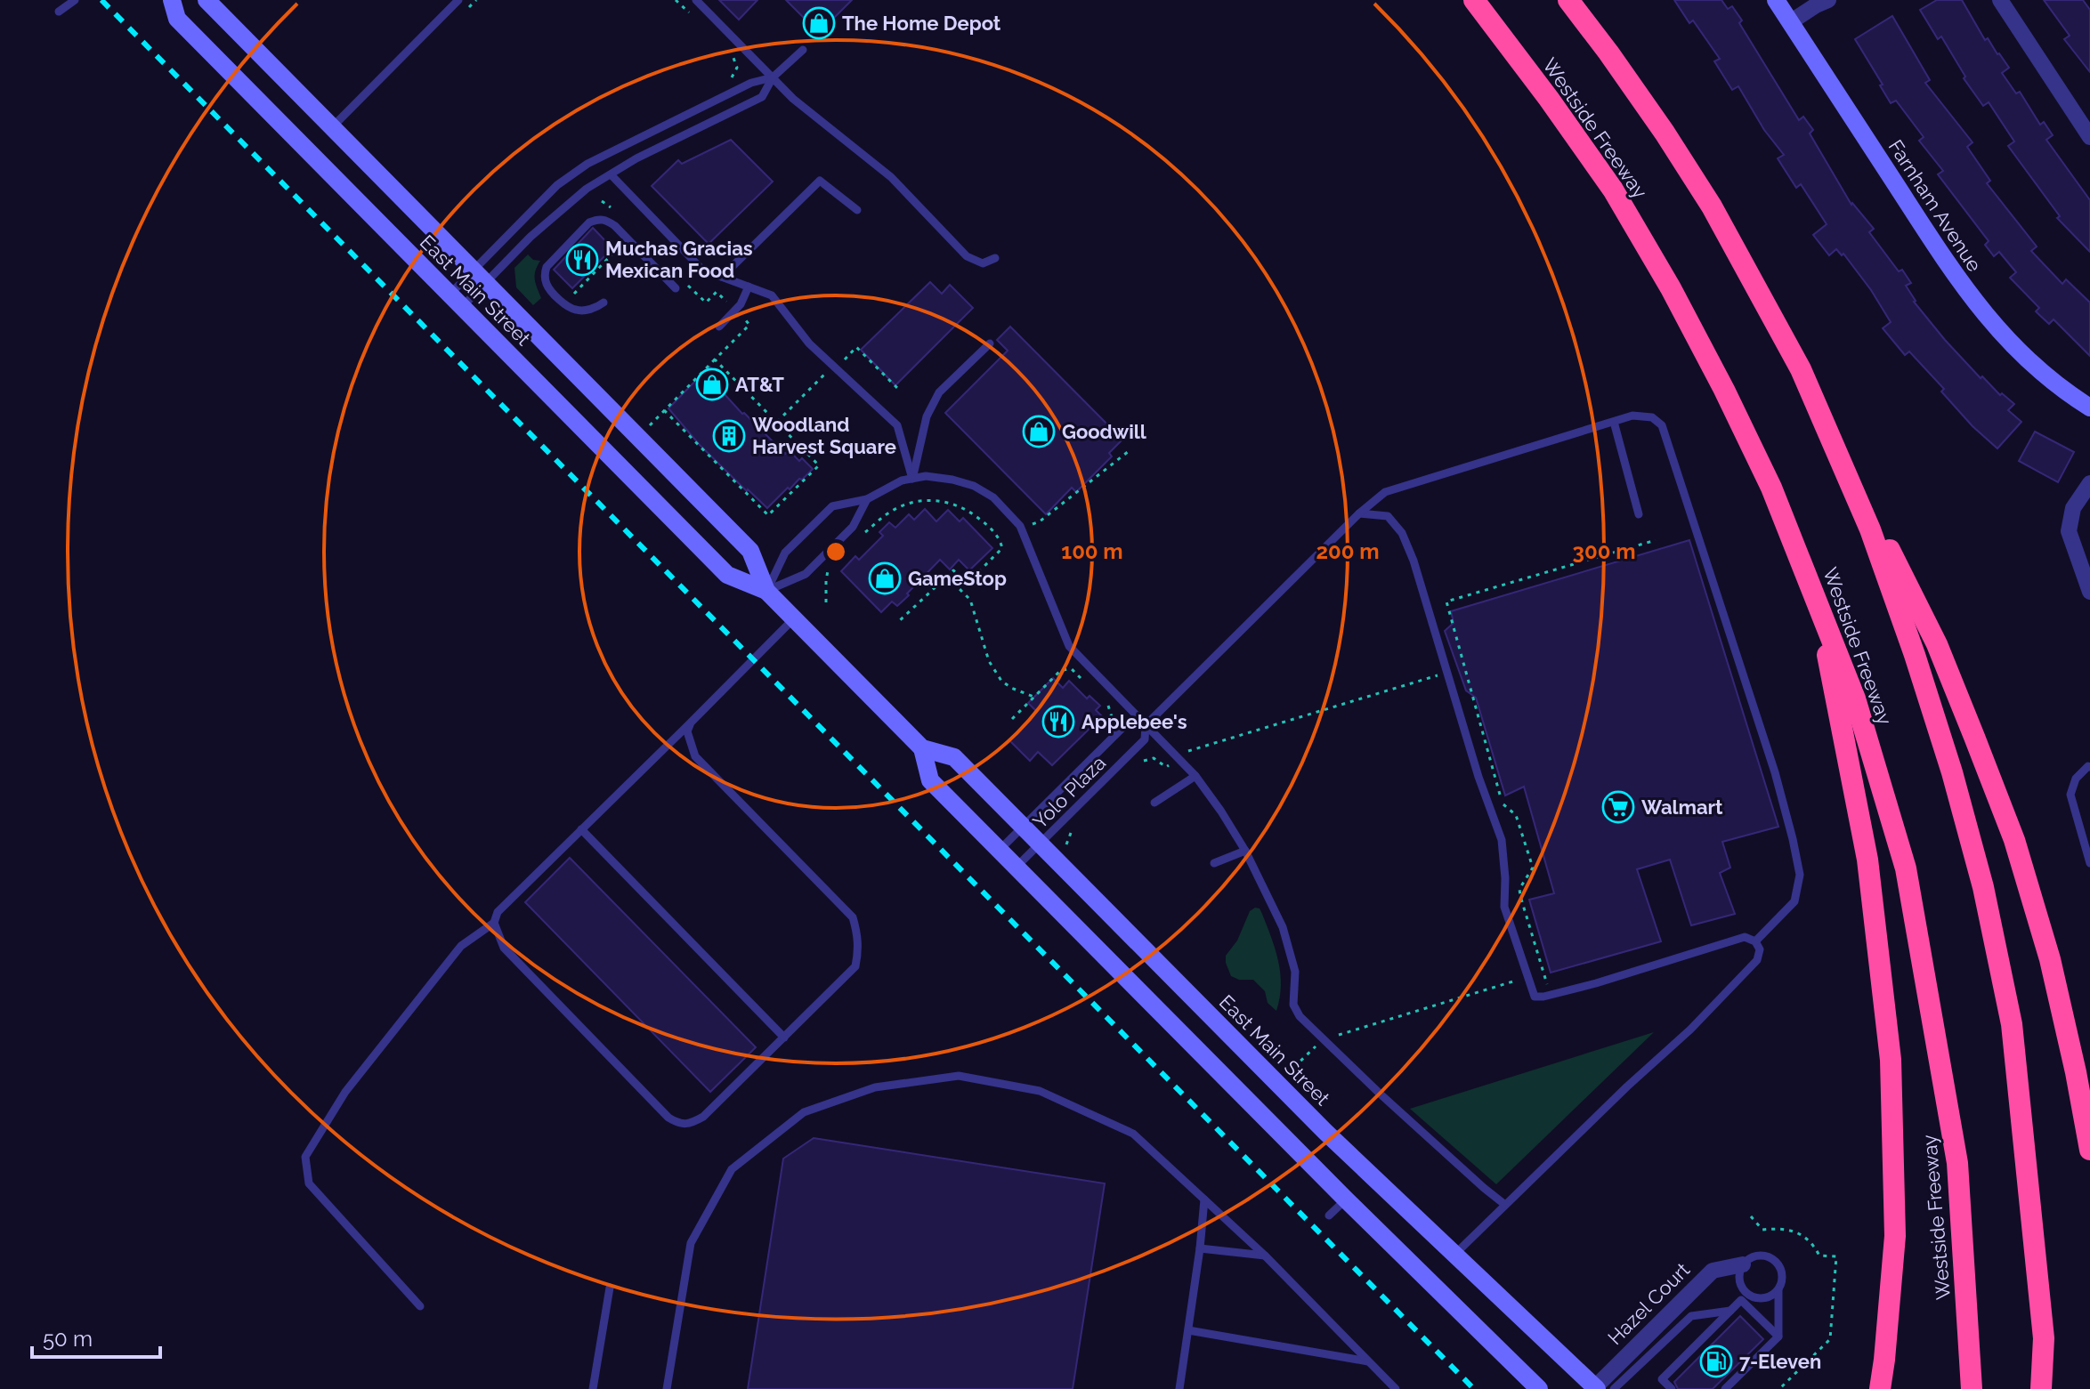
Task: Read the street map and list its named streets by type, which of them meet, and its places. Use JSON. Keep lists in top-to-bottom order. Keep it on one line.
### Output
{"streets":{"highway":["Westside Freeway"],"main road":["Farnham Avenue","East Main Street"],"street":["Hazel Court"],"lane":["Yolo Plaza"]},"crossings":[["East Main Street","Yolo Plaza"],["East Main Street","Hazel Court"]],"places":{"shop":["The Home Depot","AT&T","Goodwill","GameStop"],"restaurant":["Muchas Gracias Mexican Food","Applebee's"],"building":["Woodland Harvest Square"],"supermarket":["Walmart"],"fuel station":["7-Eleven"]},"scale_bar":"50 m","rings":["100 m","200 m","300 m"]}
